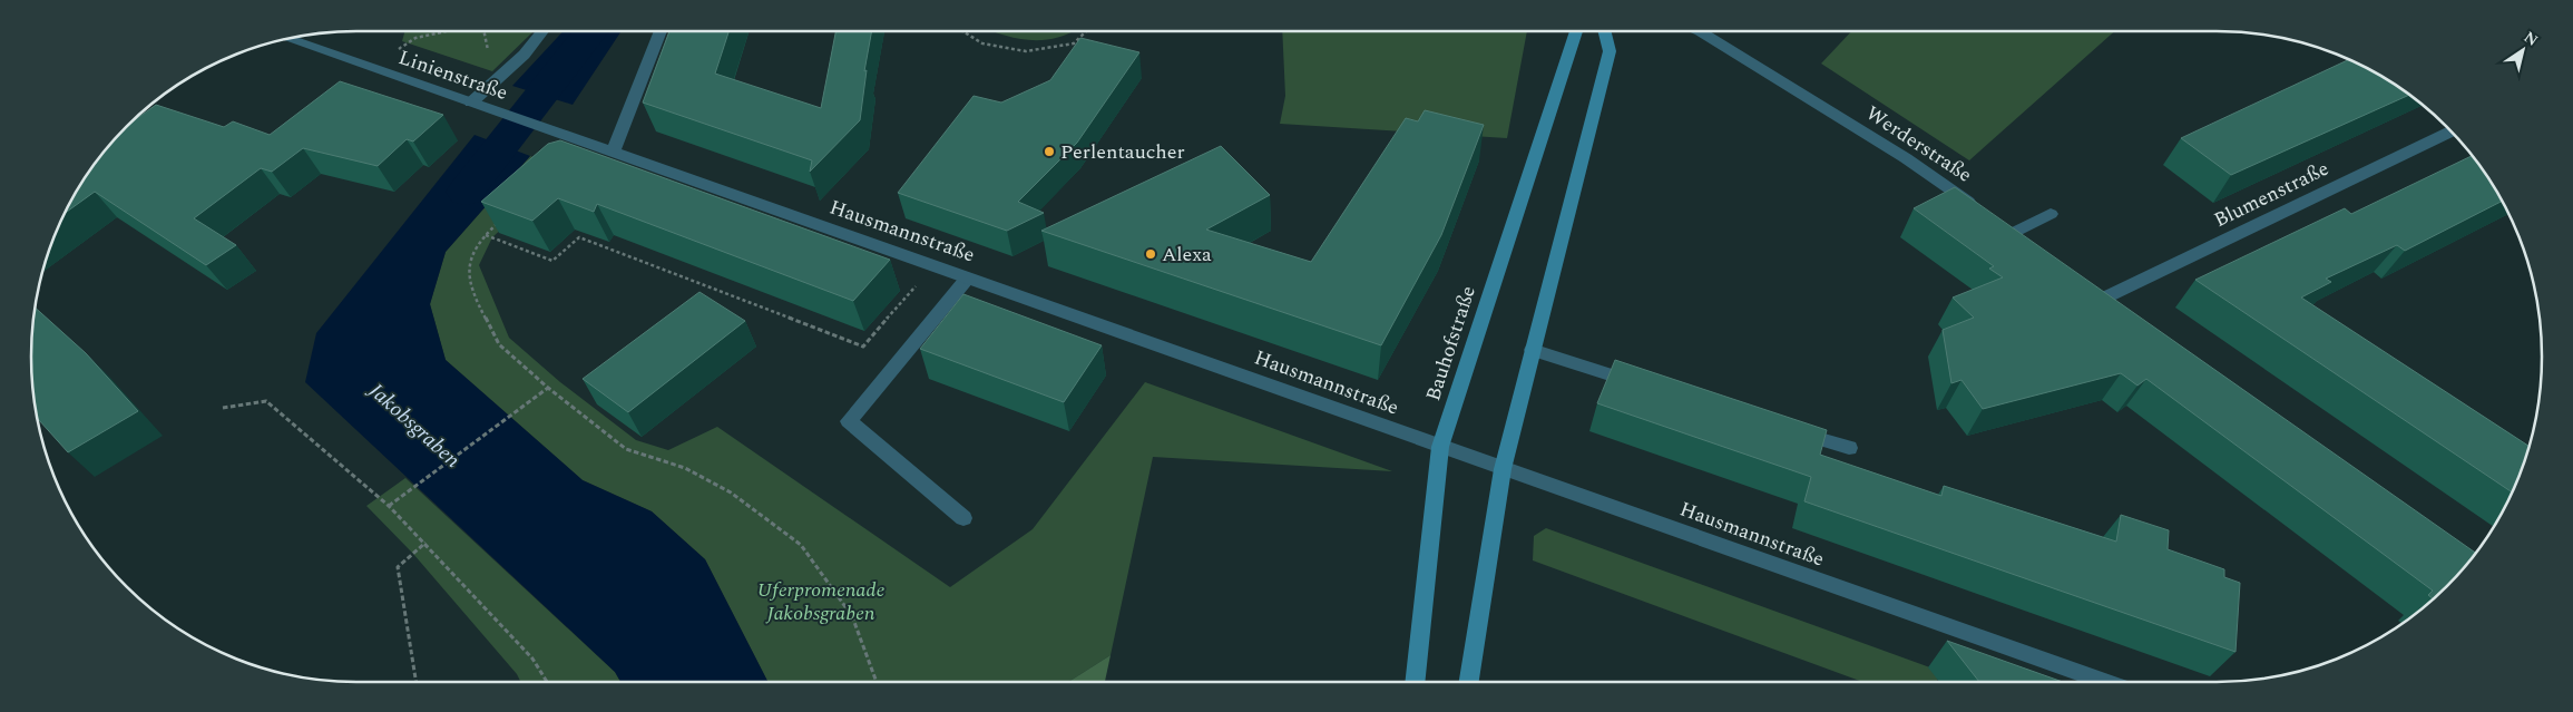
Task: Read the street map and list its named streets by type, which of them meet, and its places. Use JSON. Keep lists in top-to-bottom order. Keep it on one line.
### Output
{"streets":{"street":["Linienstraße","Werderstraße","Blumenstraße","Hausmannstraße","Bauhofstraße"]},"crossings":[["Linienstraße","Hausmannstraße"],["Hausmannstraße","Bauhofstraße"]],"water":["Jakobsgraben"],"parks":["Uferpromenade Jakobsgraben"],"places":["Perlentaucher","Alexa"],"north":"top right"}
